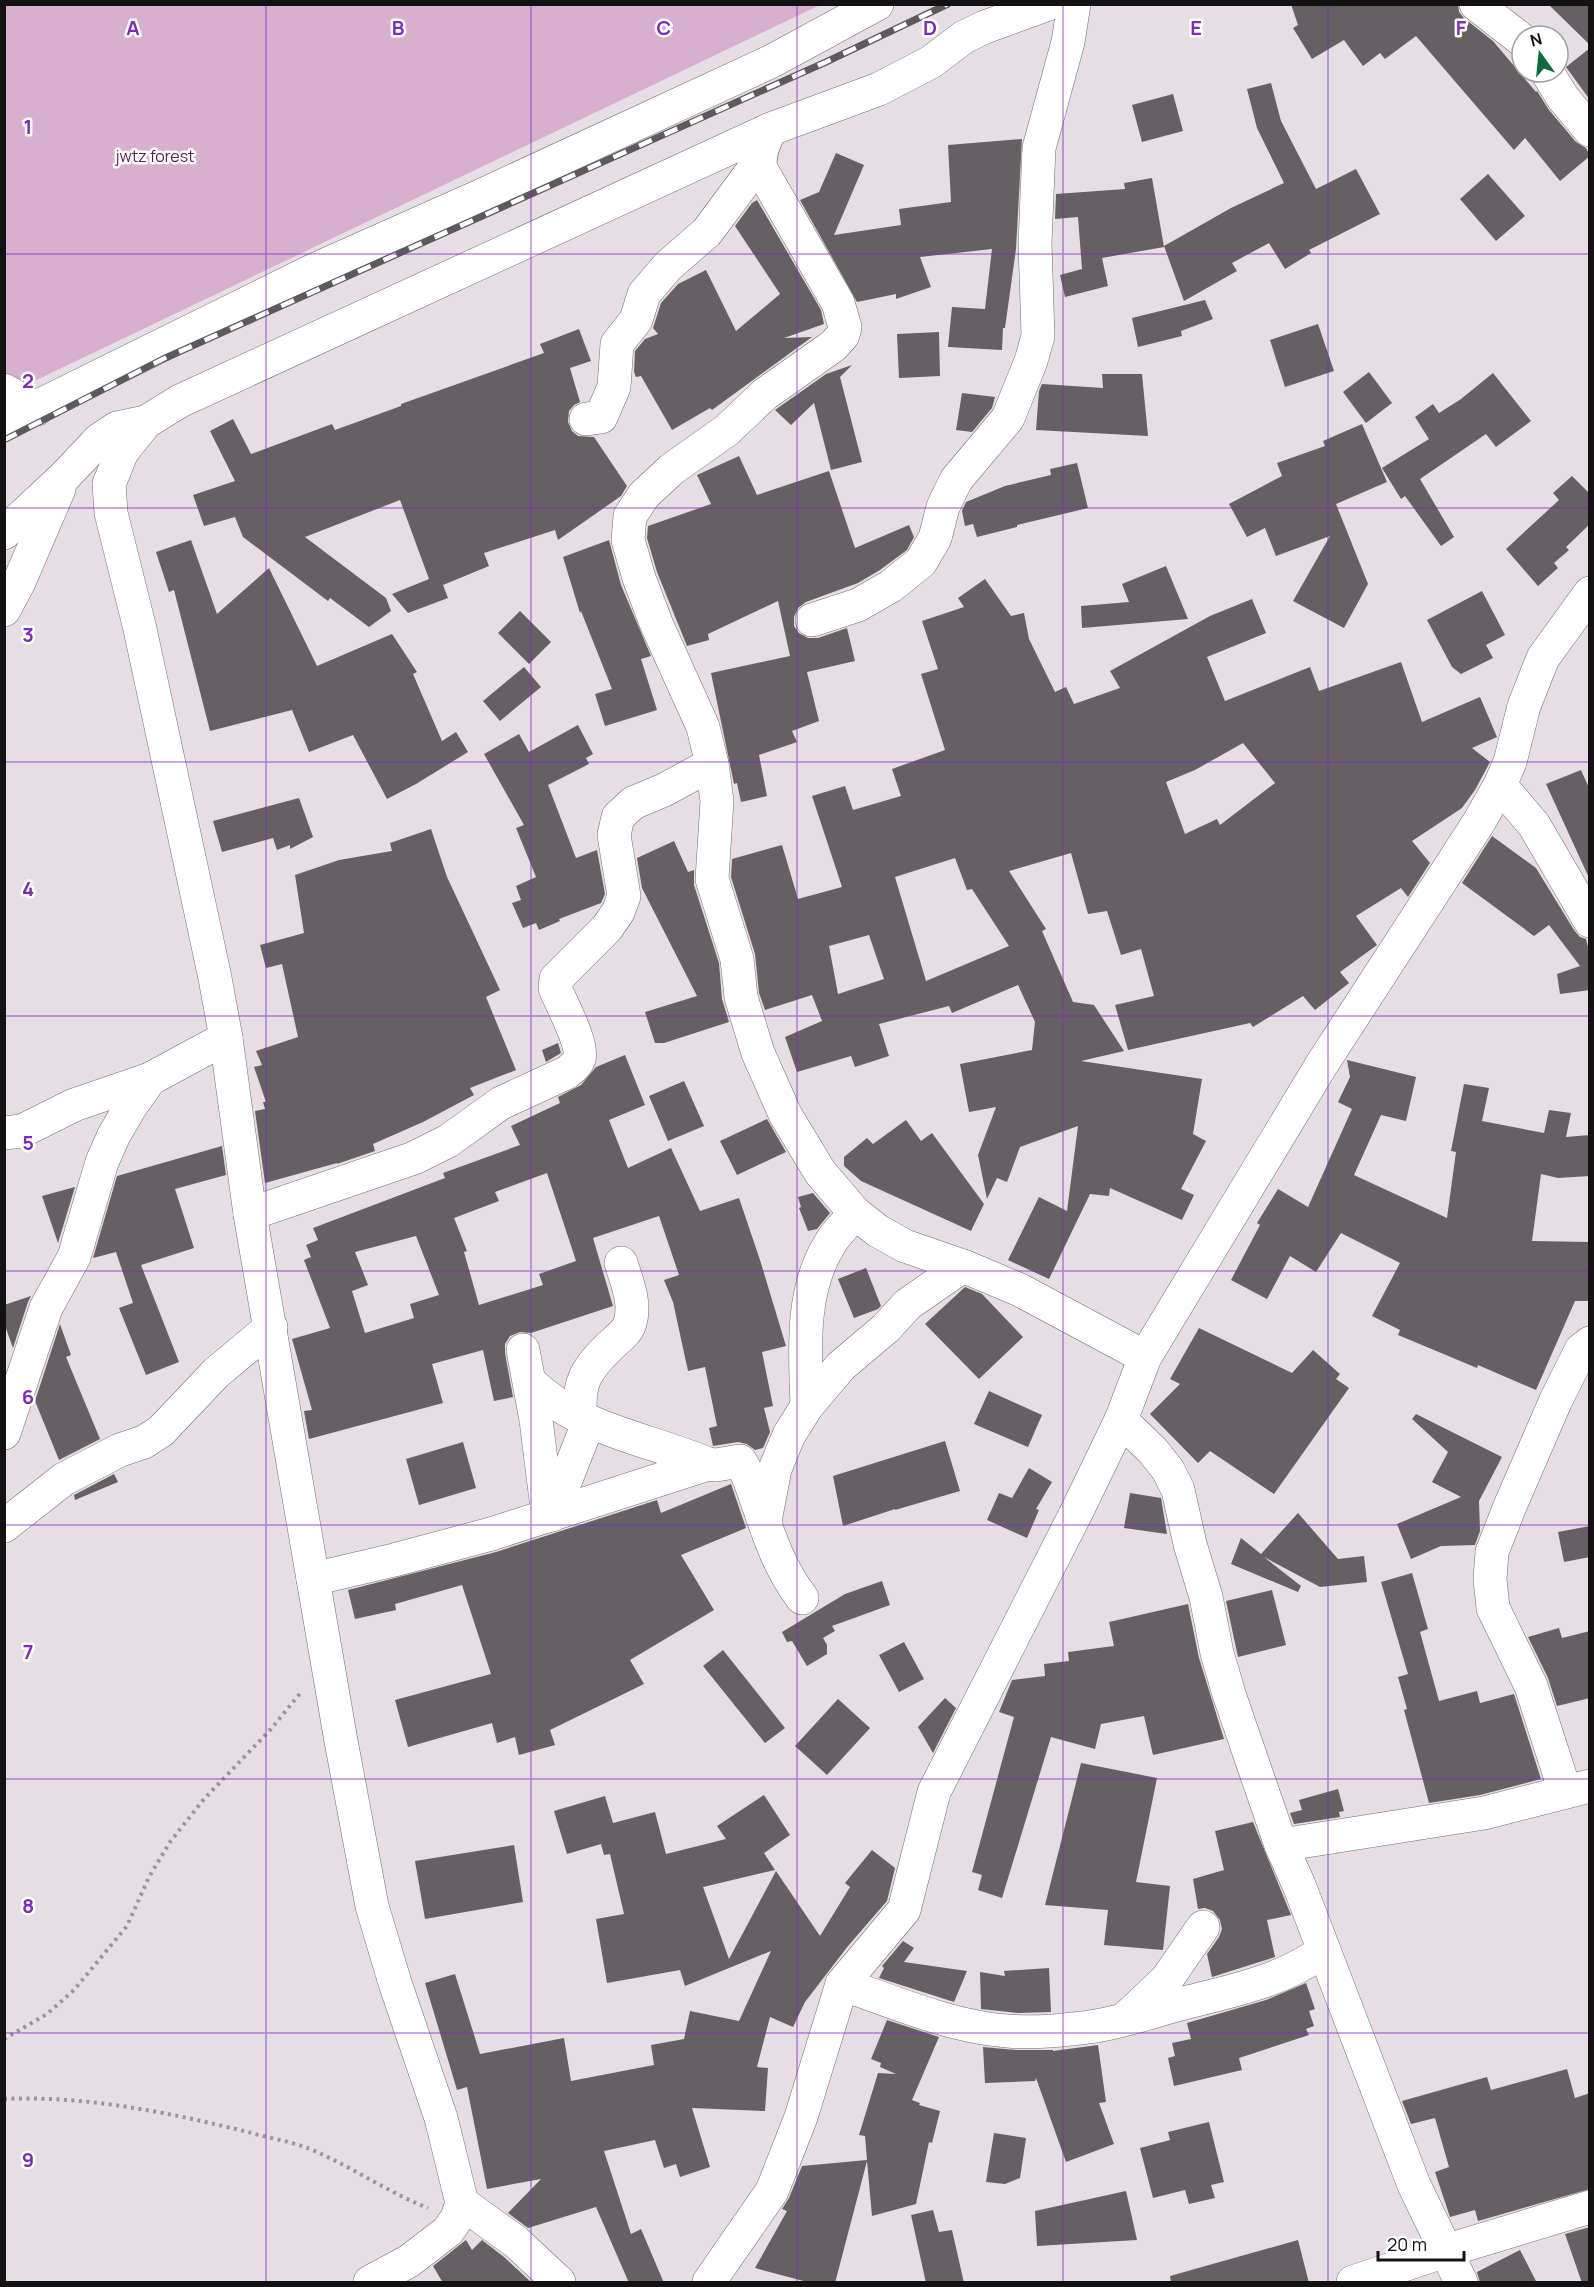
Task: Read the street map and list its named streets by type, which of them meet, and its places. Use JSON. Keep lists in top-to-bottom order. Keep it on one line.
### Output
{"parks":["jwtz forest"],"scale_bar":"20 m","north":"top","grid":{"columns":["A","B","C","D","E","F"],"rows":["1","2","3","4","5","6","7","8","9"]}}
